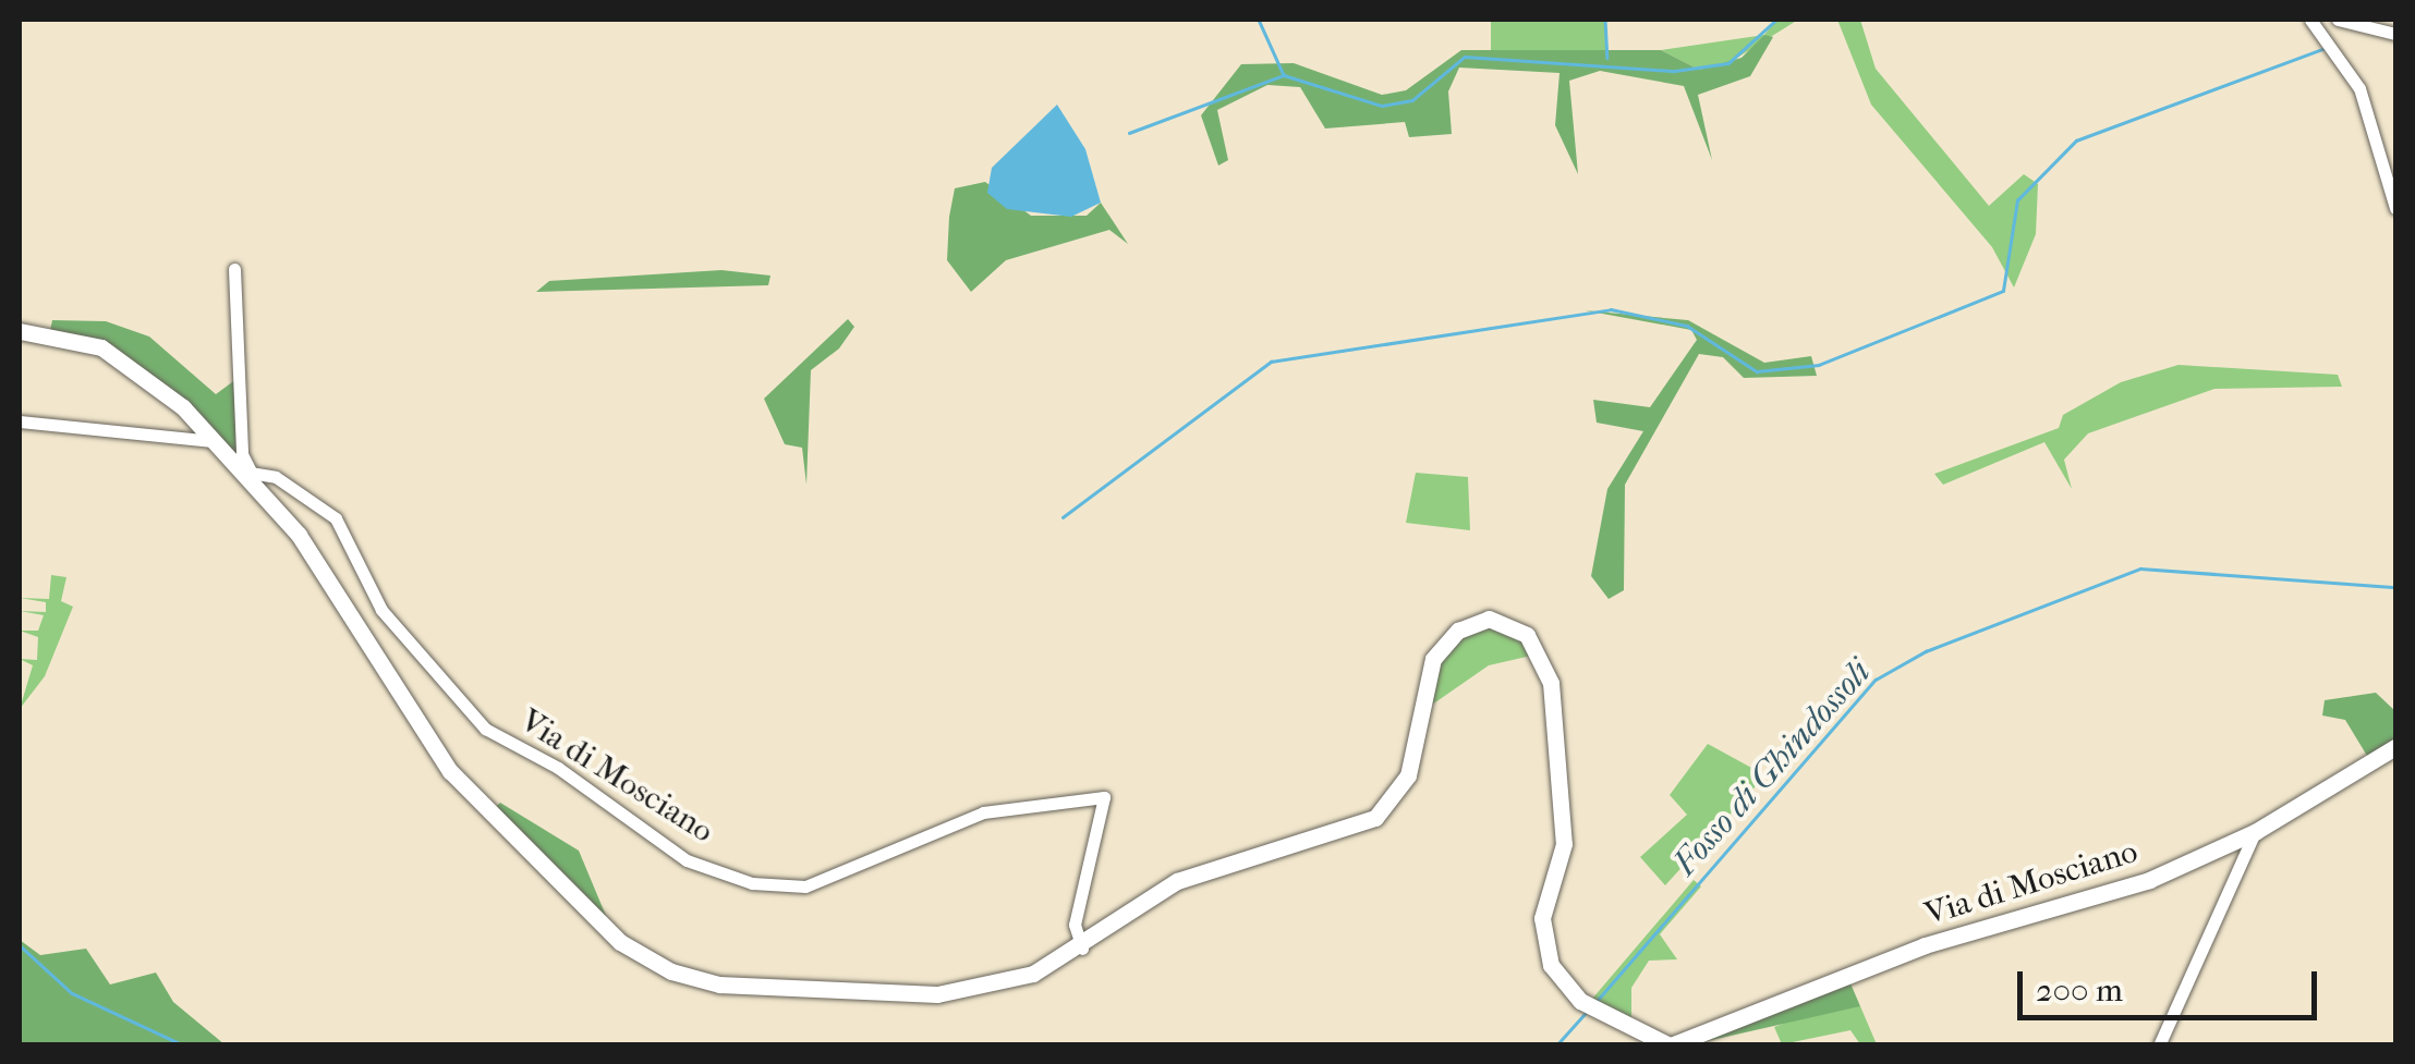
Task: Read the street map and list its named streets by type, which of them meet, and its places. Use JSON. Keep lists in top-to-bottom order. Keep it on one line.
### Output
{"streets":{"main road":["Via di Mosciano"]},"water":["Fosso di Ghindossoli"],"scale_bar":"200 m"}
